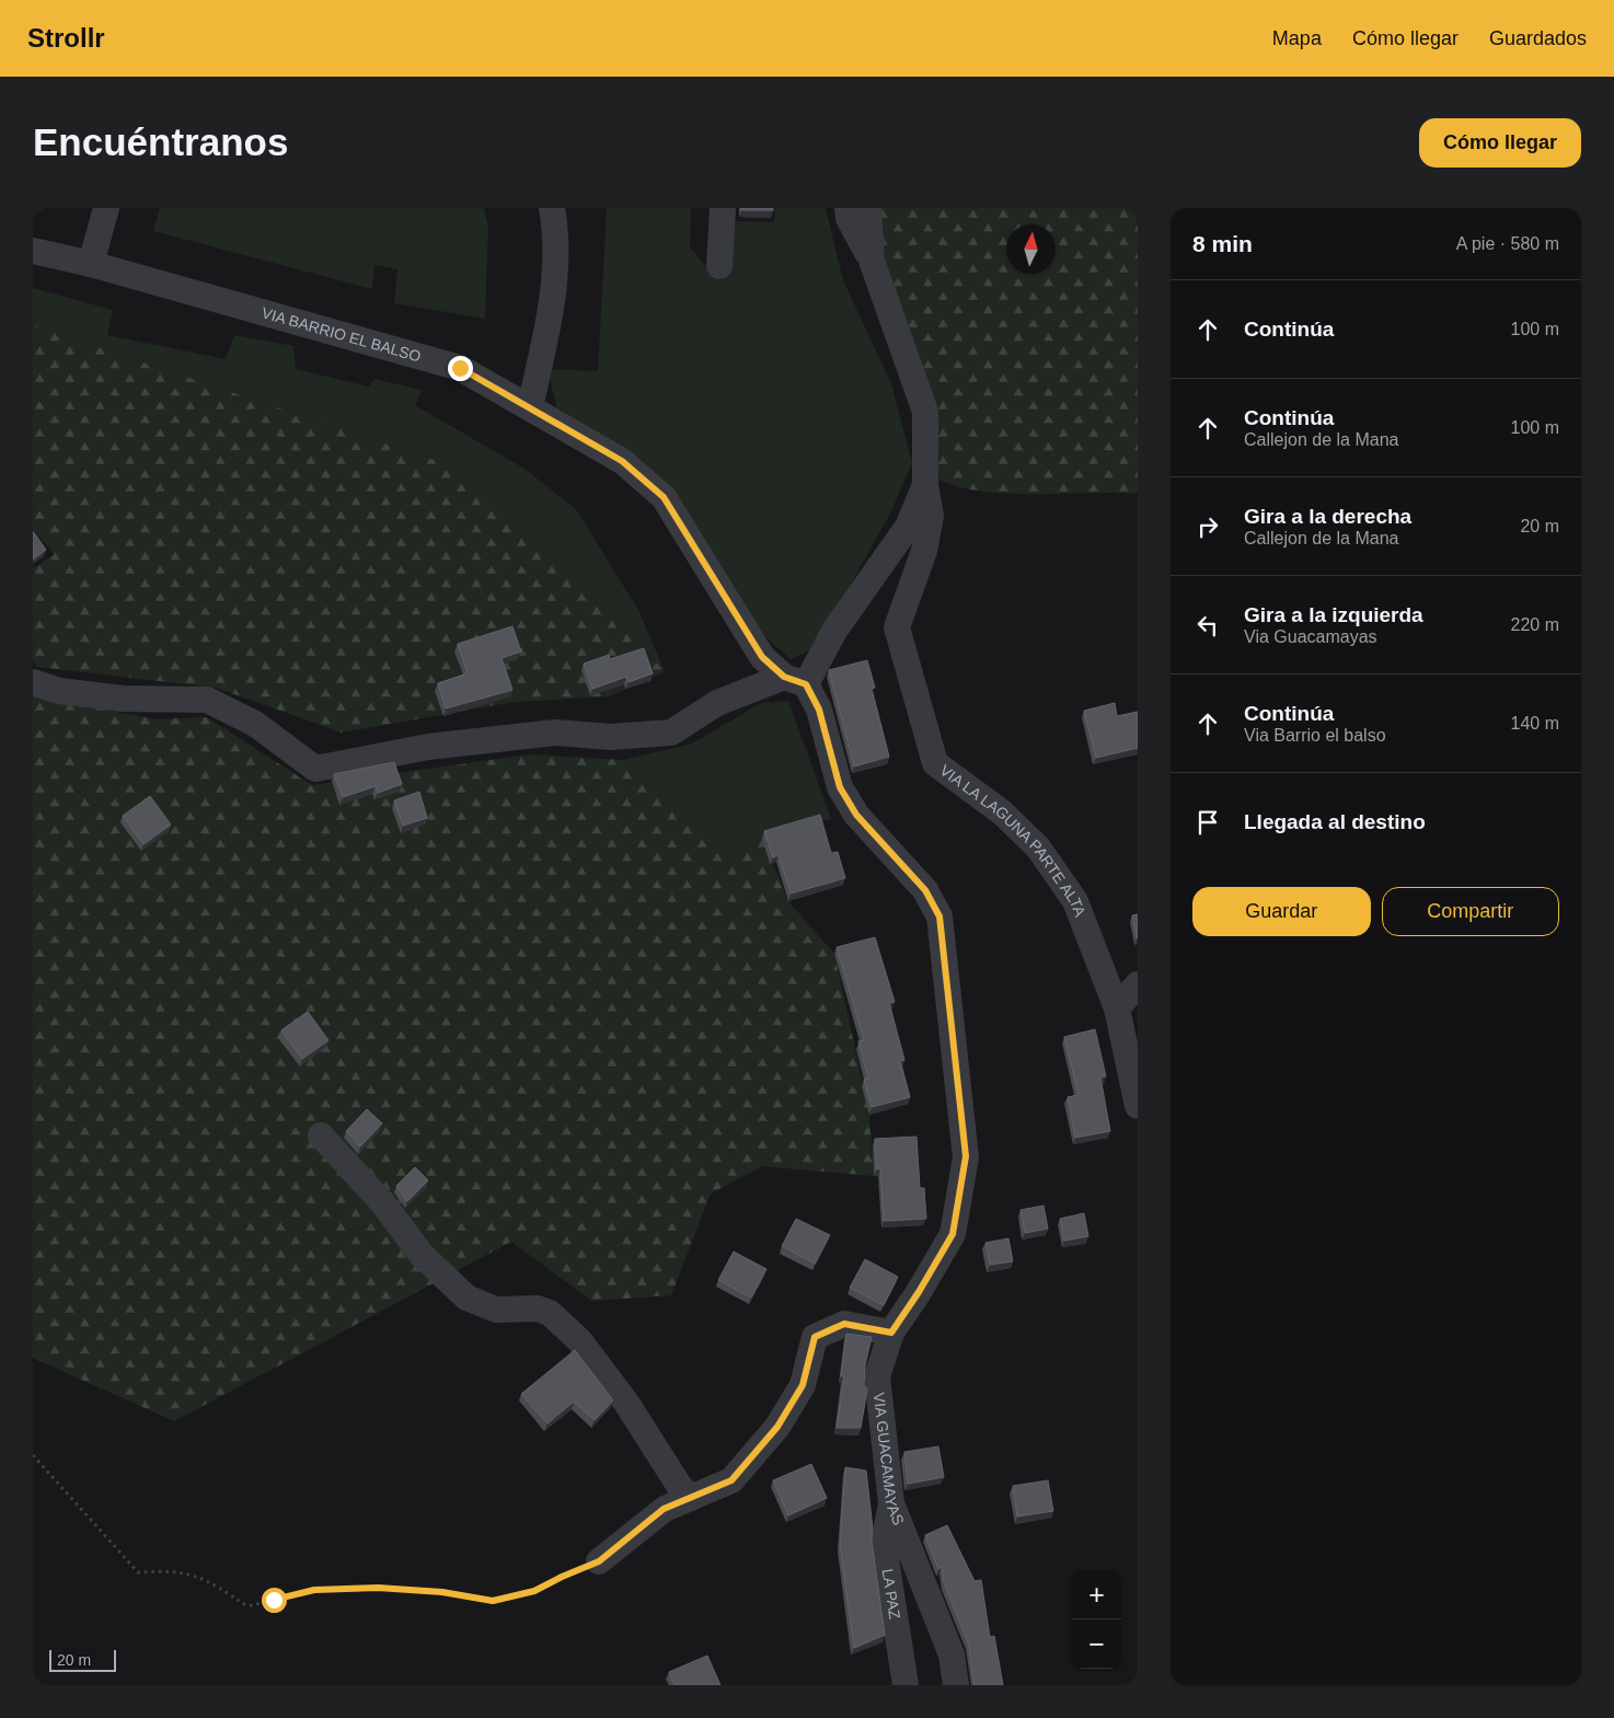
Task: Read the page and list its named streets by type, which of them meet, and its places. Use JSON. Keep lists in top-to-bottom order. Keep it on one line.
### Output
{"streets":{"street":["VIA BARRIO EL BALSO","VIA LA LAGUNA PARTE ALTA","VIA GUACAMAYAS","LA PAZ"]},"crossings":[["VIA BARRIO EL BALSO","VIA GUACAMAYAS"],["VIA GUACAMAYAS","LA PAZ"]],"scale_bar":"20 m","north":"top","page":{"header":"Strollr","nav":["Mapa","Cómo llegar","Guardados"],"buttons":["Cómo llegar",["Guardar","Compartir"]],"title":"Encuéntranos","heading":["8 min","A pie · 580 m"],"list":[["Continúa","100 m"],["Continúa","Callejon de la Mana","100 m"],["Gira a la derecha","Callejon de la Mana","20 m"],["Gira a la izquierda","Via Guacamayas","220 m"],["Continúa","Via Barrio el balso","140 m"],"Llegada al destino"],"map_buttons":["+","−"],"scale":"20 m"}}
